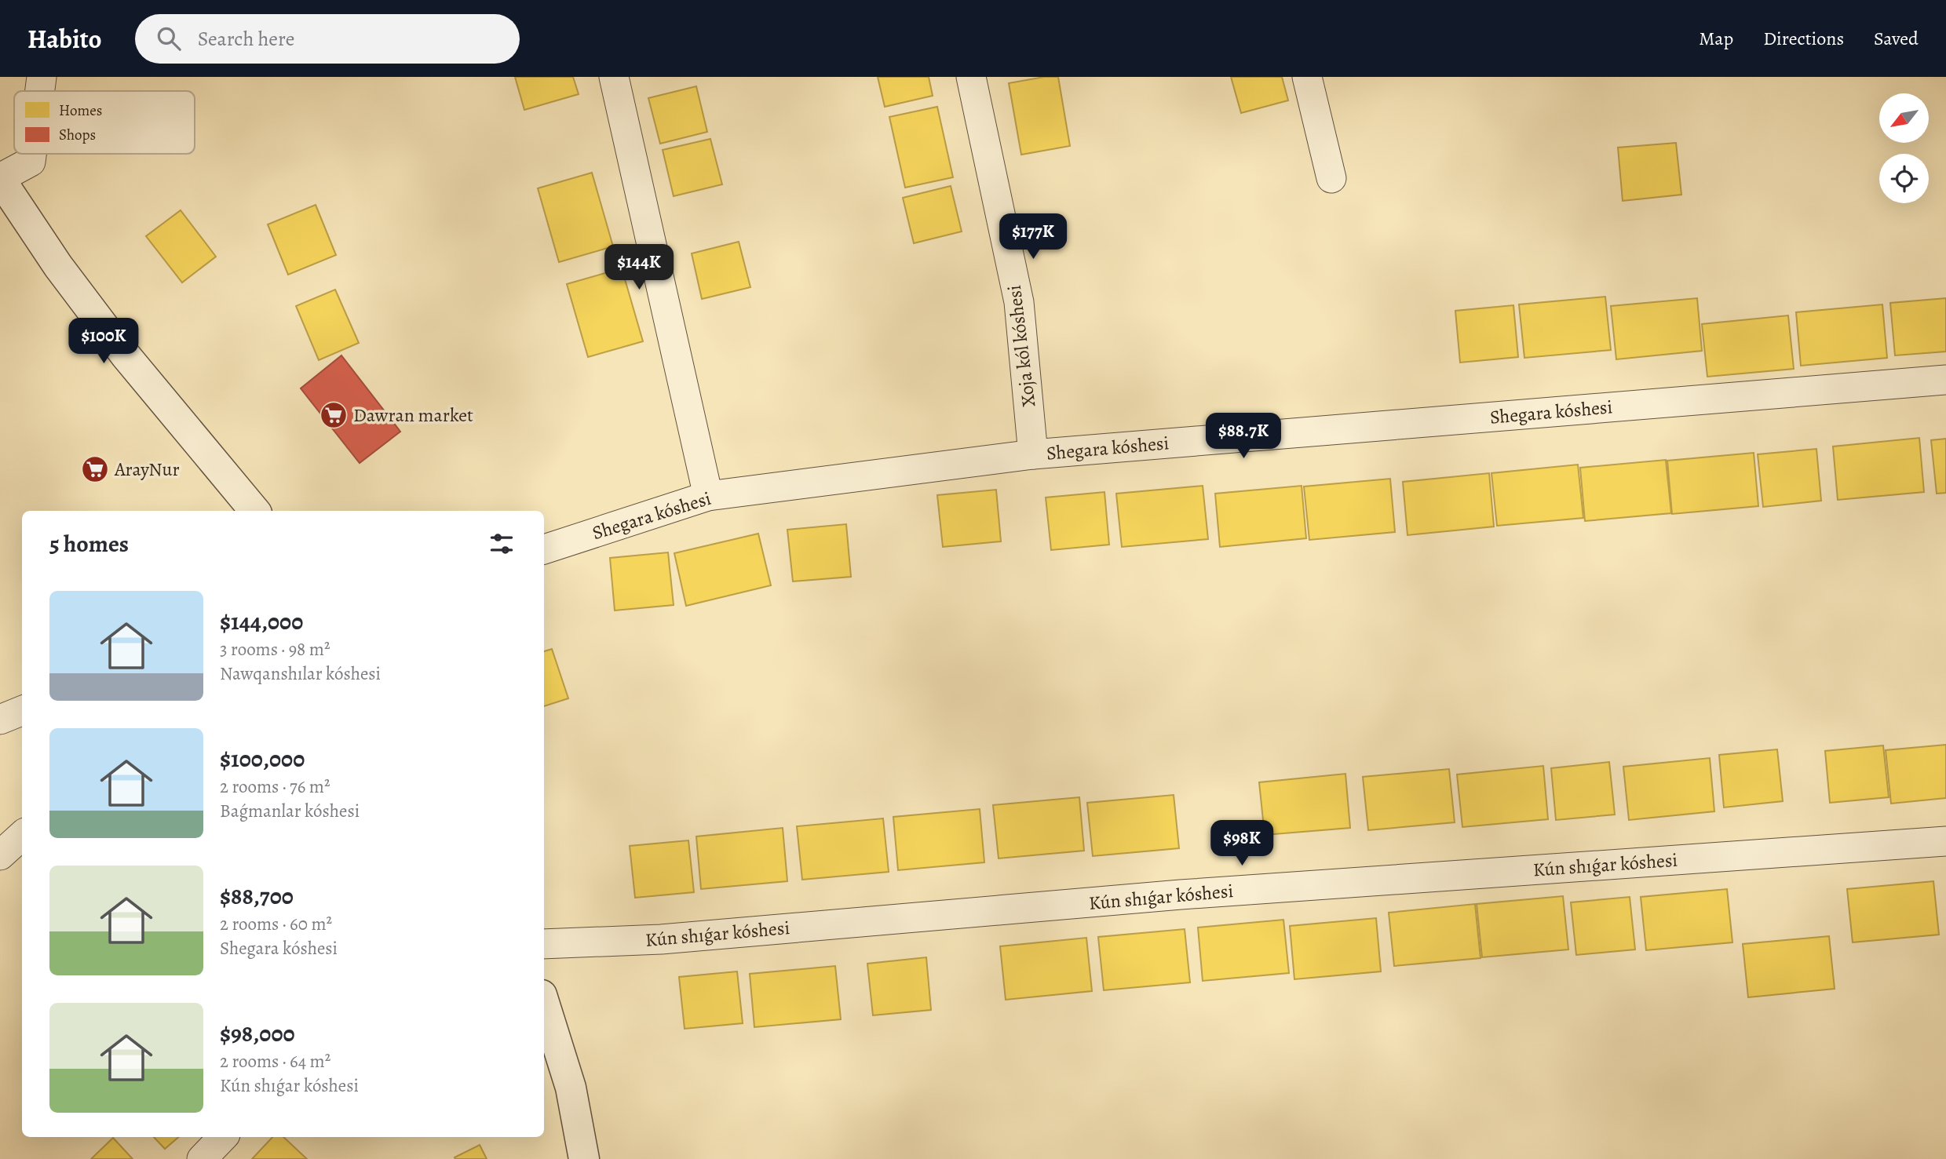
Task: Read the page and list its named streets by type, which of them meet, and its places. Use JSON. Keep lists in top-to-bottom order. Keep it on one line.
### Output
{"streets":{"street":["Xoja kól kóshesi","Shegara kóshesi","Kún shıǵar kóshesi"]},"crossings":[["Xoja kól kóshesi","Shegara kóshesi"]],"places":{"supermarket":["Dawran market","ArayNur"]},"legend":["Homes","Shops"],"north":"bottom left","page":{"header":"Habito","search":"Search here","nav":["Map","Directions","Saved"],"price":["$177K","$144K","$100K","$88.7K","$98K"],"heading":"5 homes","list":[{"name":"$144,000","note":"3 rooms · 98 m² · Nawqanshılar kóshesi"},{"name":"$100,000","note":"2 rooms · 76 m² · Baǵmanlar kóshesi"},{"name":"$88,700","note":"2 rooms · 60 m² · Shegara kóshesi"},{"name":"$98,000","note":"2 rooms · 64 m² · Kún shıǵar kóshesi"}]}}
